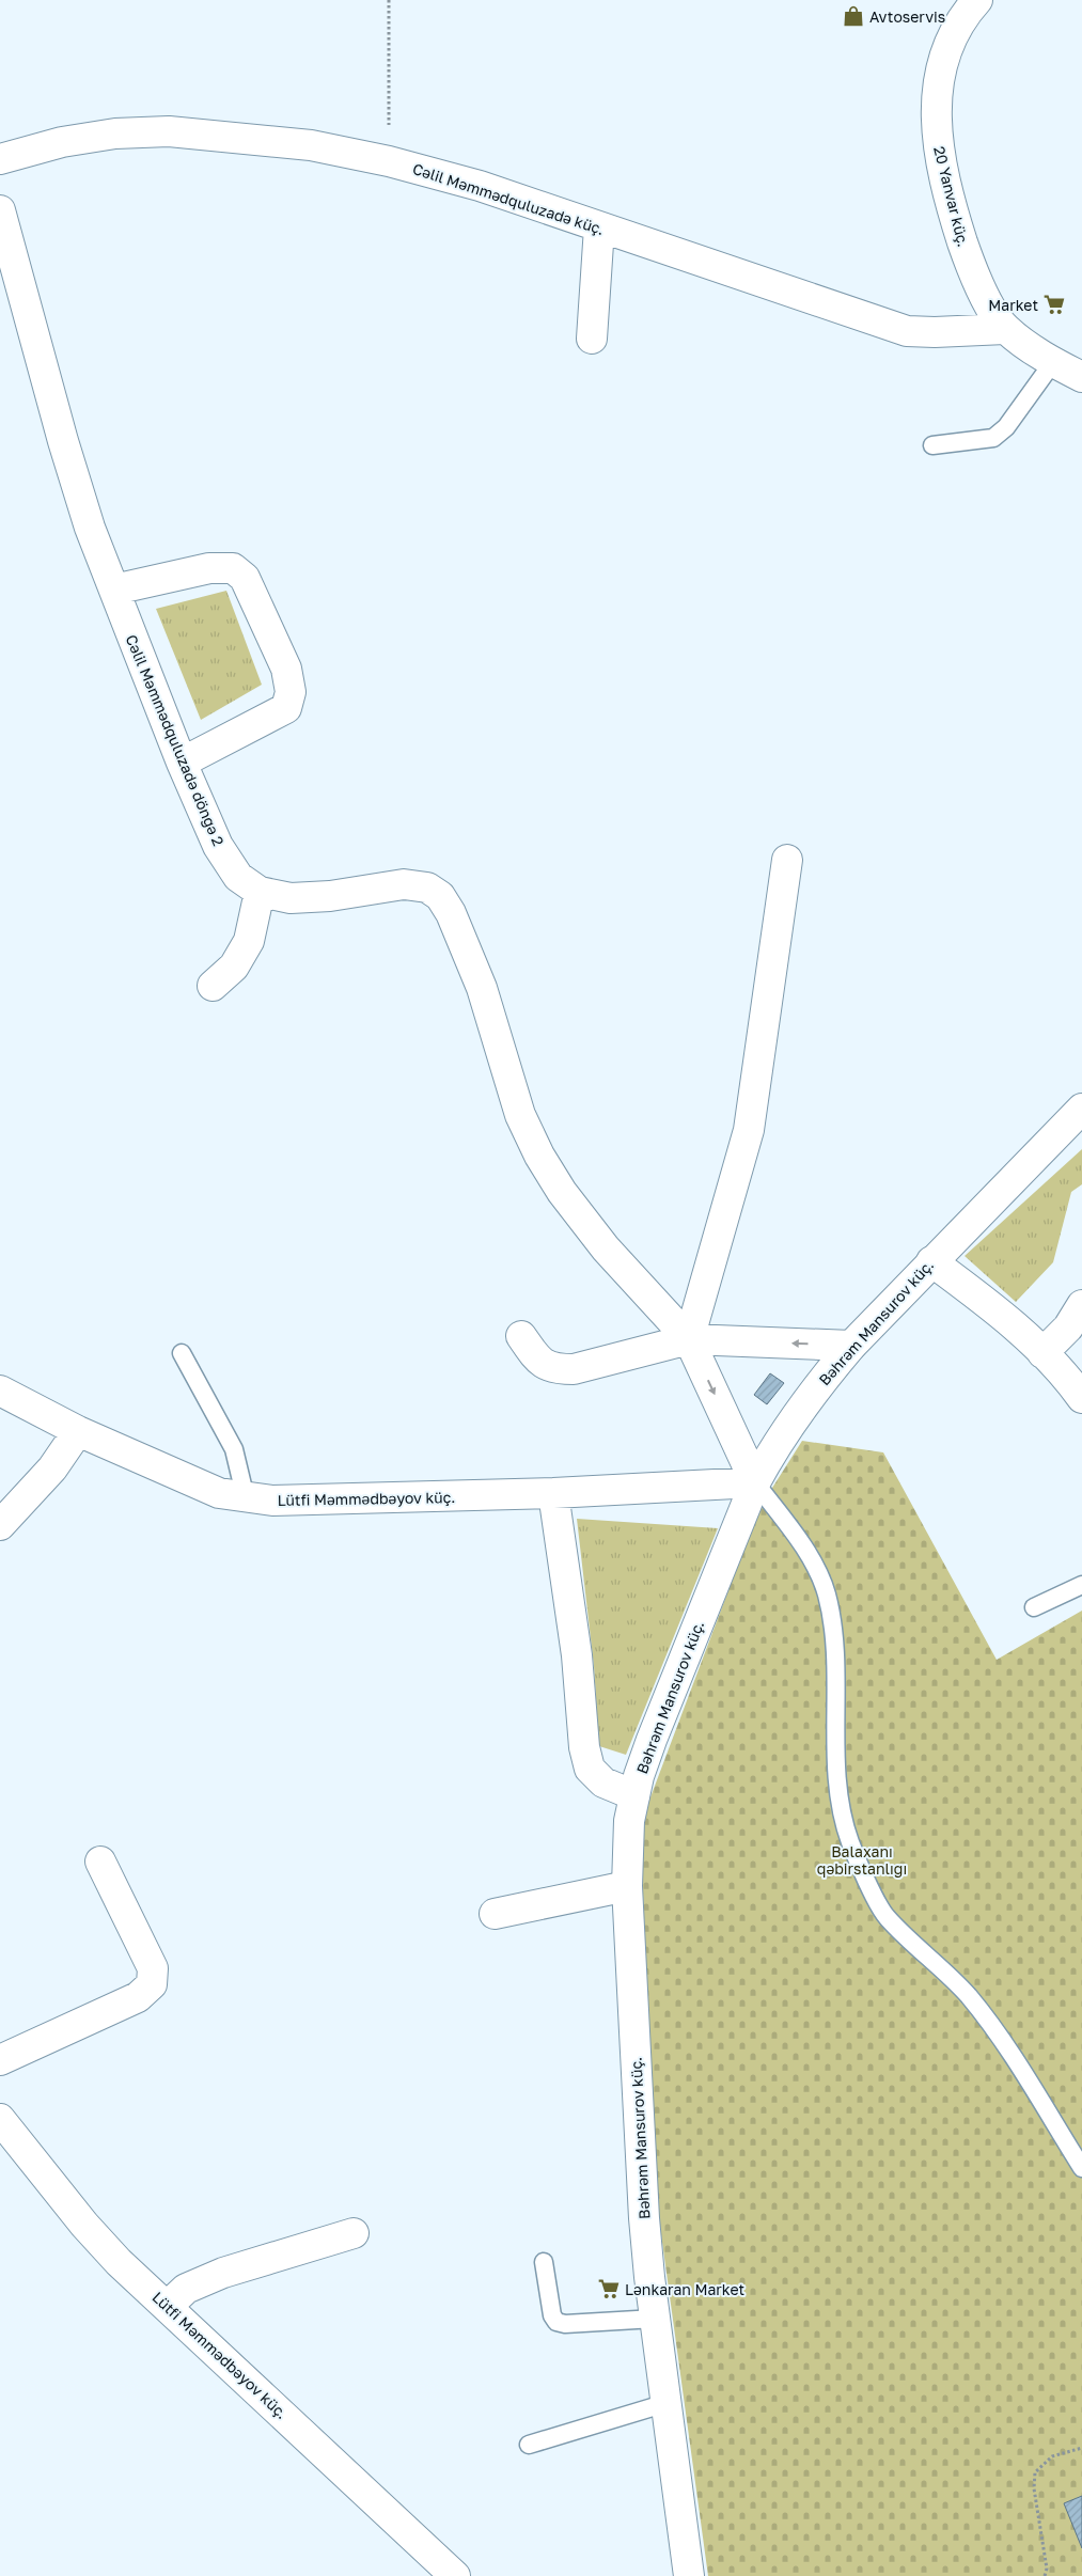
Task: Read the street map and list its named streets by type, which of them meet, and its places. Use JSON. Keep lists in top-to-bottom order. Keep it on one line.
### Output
{"streets":{"street":["20 Yanvar küç.","Cəlil Məmmədquluzadə küç.","Cəlil Məmmədquluzadə döngə 2","Bəhrəm Mansurov küç.","Lütfi Məmmədbəyov küç."]},"crossings":[["20 Yanvar küç.","Cəlil Məmmədquluzadə küç."],["Cəlil Məmmədquluzadə döngə 2","Bəhrəm Mansurov küç."],["Cəlil Məmmədquluzadə döngə 2","Lütfi Məmmədbəyov küç."],["Bəhrəm Mansurov küç.","Lütfi Məmmədbəyov küç."]],"parks":["Balaxanı qəbirstanlığı"],"places":{"shop":["Avtoservis"],"supermarket":["Market","Lənkaran Market"]}}
